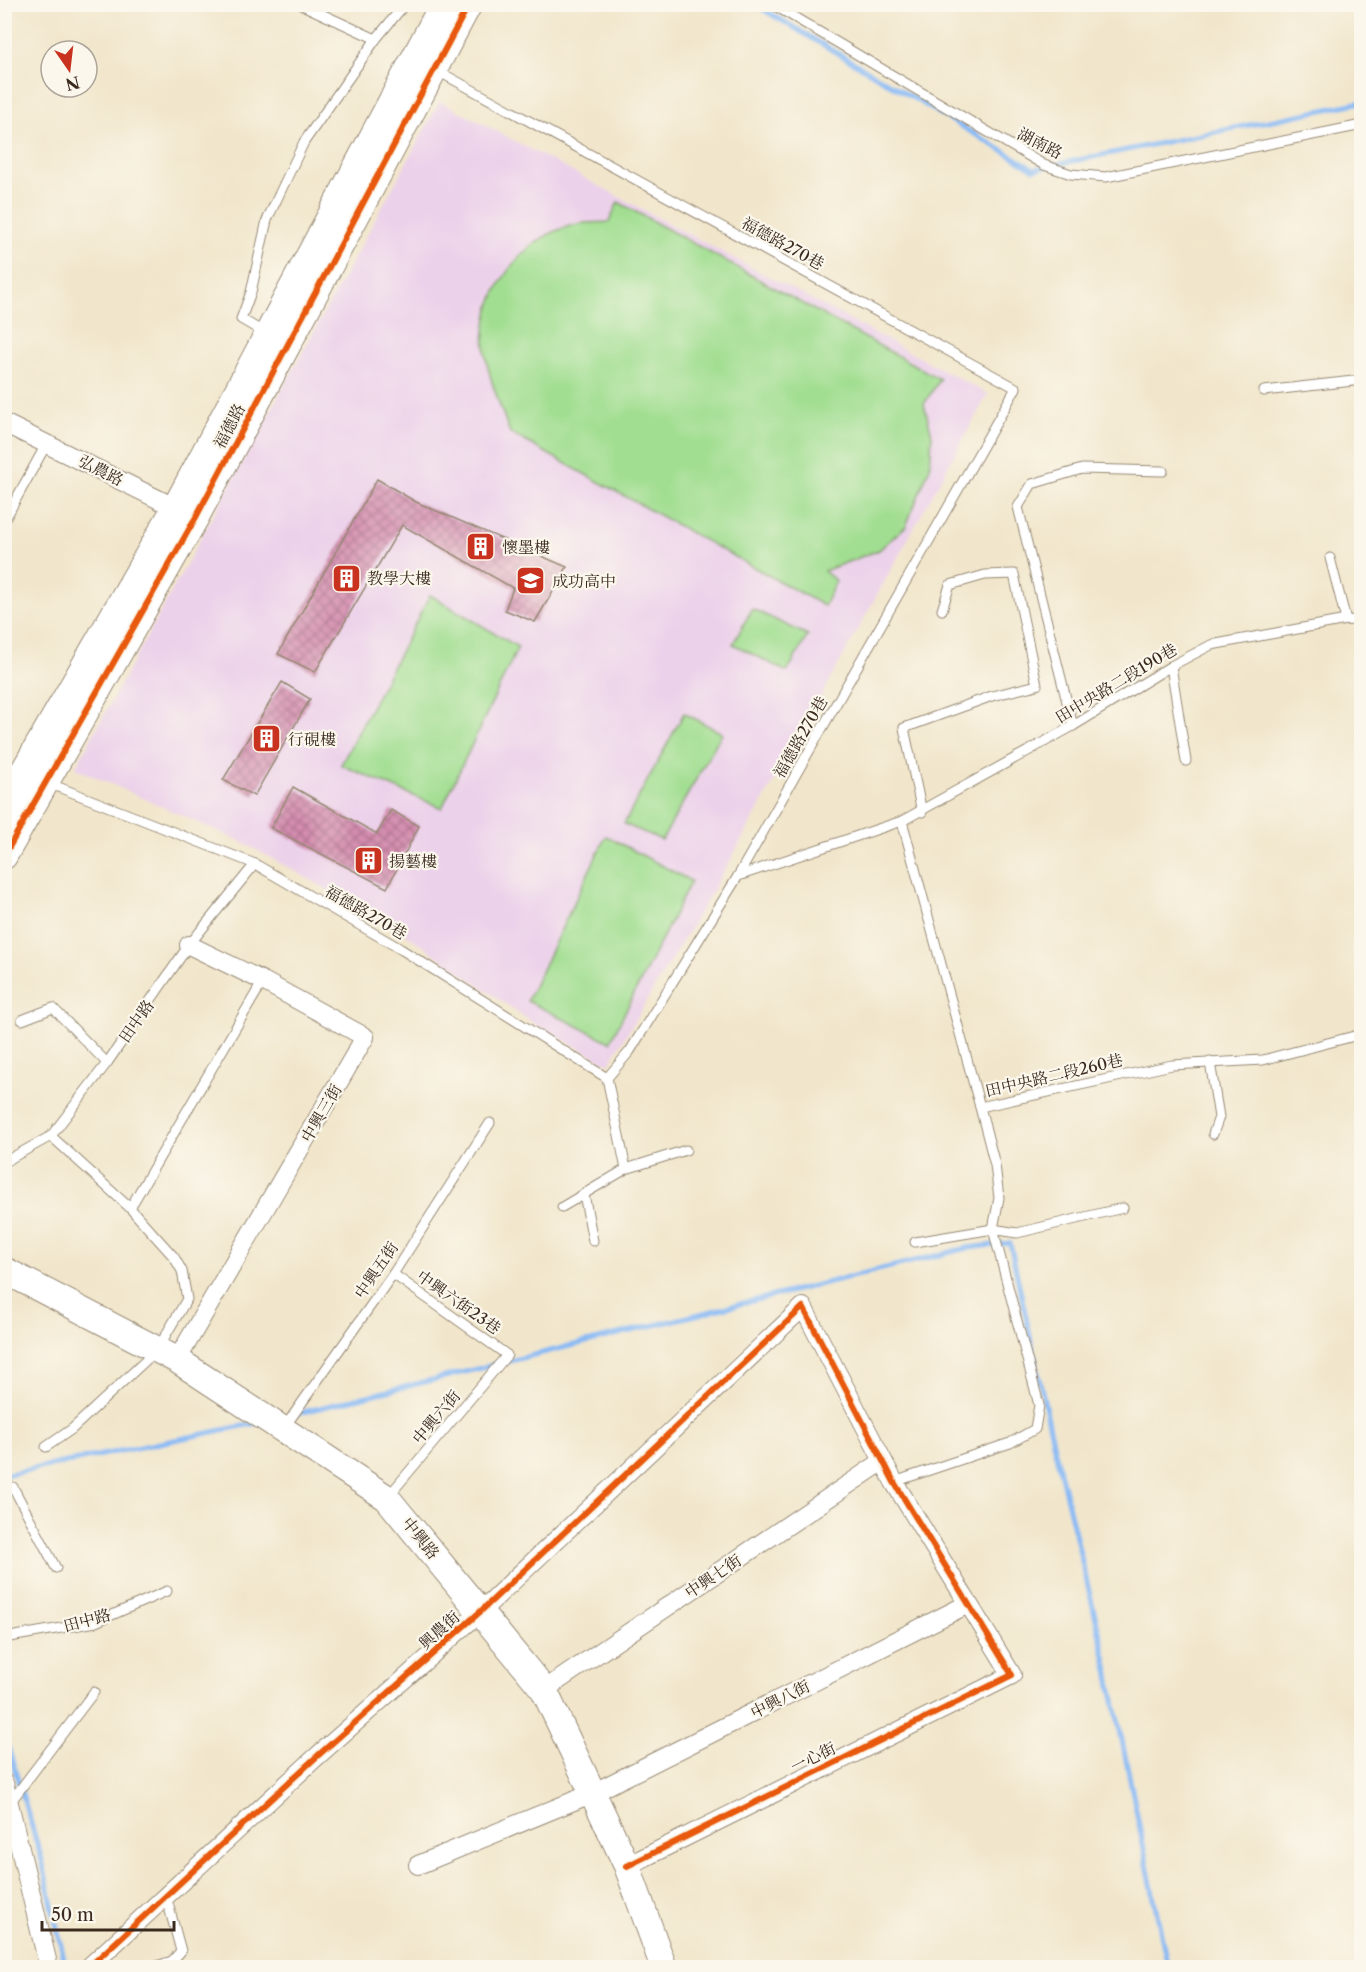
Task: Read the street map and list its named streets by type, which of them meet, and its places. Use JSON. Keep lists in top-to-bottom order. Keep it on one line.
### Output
{"streets":{"street":["福德路","弘農路","中興三街","中興路","中興七街","興農街","中興八街","一心街"],"lane":["湖南路","福德路270巷","田中央路二段190巷","田中路","田中央路二段260巷","中興五街","中興六街23巷","中興六街"]},"crossings":[["福德路270巷","福德路"],["福德路270巷","田中央路二段190巷"],["福德路270巷","田中路"],["福德路","弘農路"],["田中路","中興三街"],["中興三街","中興路"],["中興五街","中興六街23巷"],["中興五街","中興路"],["中興六街23巷","中興六街"],["中興六街","中興路"],["中興路","中興七街"],["中興路","興農街"],["中興路","中興八街"],["中興路","一心街"],["中興七街","興農街"],["中興八街","一心街"]],"places":{"building":["懷墨樓","教學大樓","行硯樓","揚藝樓"],"school or university":["成功高中"]},"scale_bar":"50 m","north":"bottom"}
